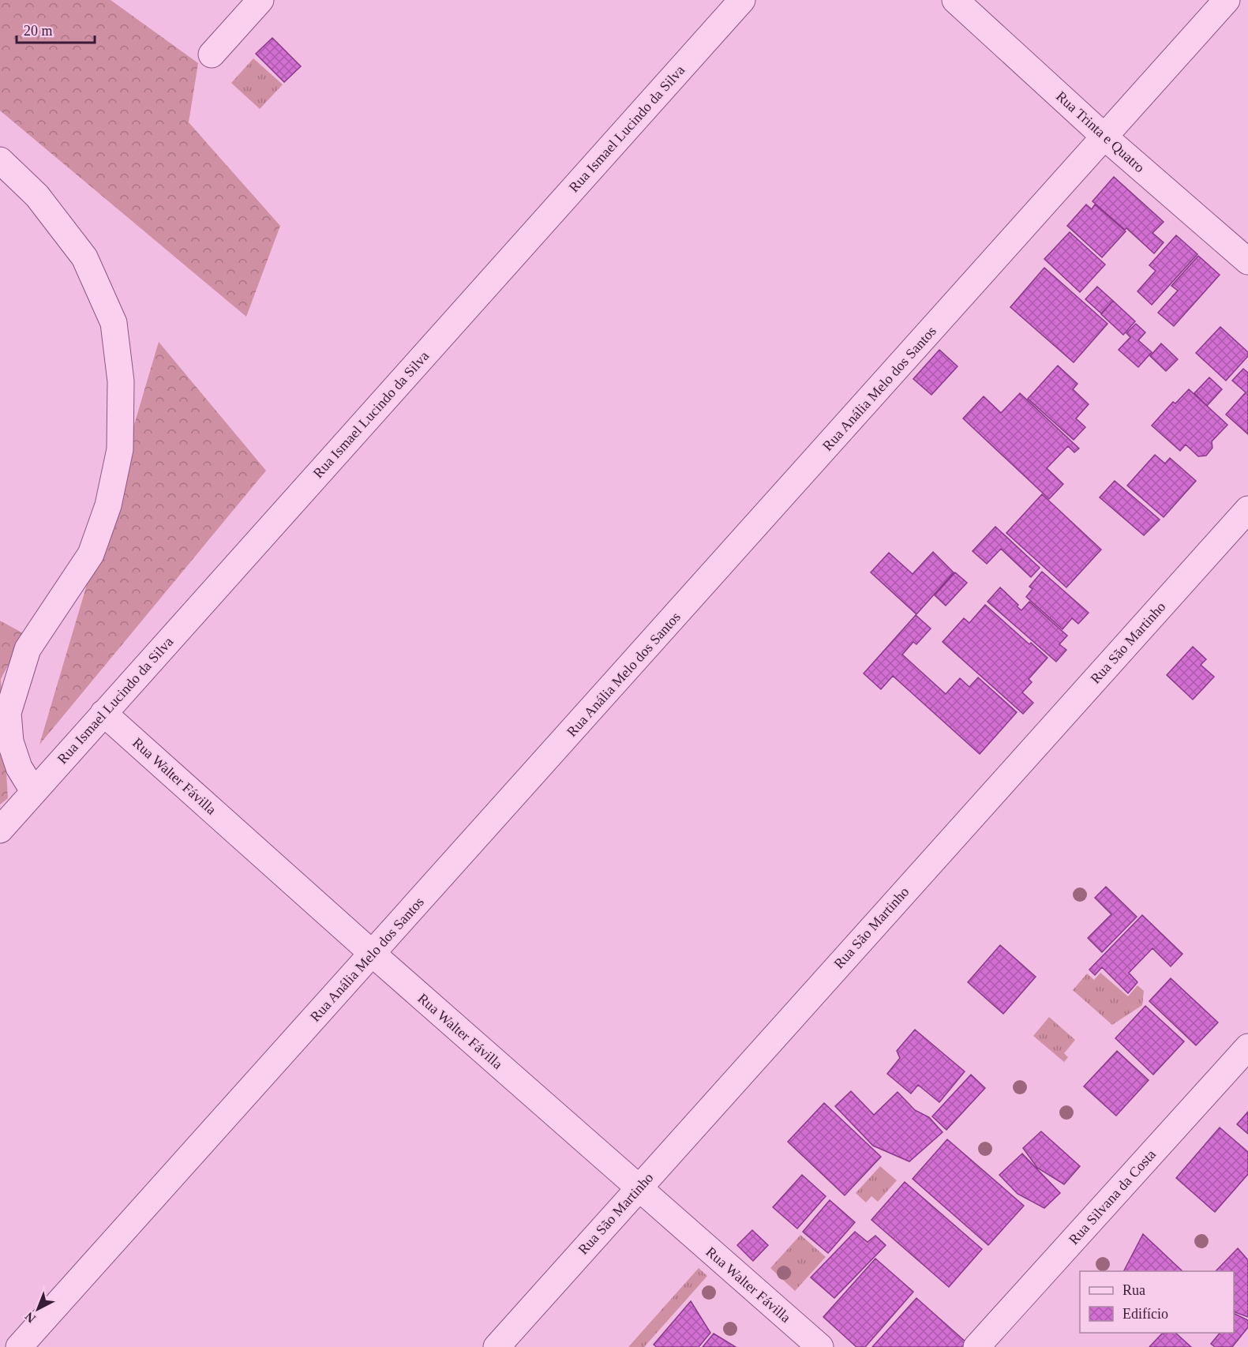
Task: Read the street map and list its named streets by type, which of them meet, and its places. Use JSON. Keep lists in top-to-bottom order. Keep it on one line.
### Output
{"streets":{"street":["Rua Ismael Lucindo da Silva","Rua Trinta e Quatro","Rua Anália Melo dos Santos","Rua São Martinho","Rua Walter Fávilla","Rua Silvana da Costa"]},"crossings":[["Rua Ismael Lucindo da Silva","Rua Walter Fávilla"],["Rua Trinta e Quatro","Rua Anália Melo dos Santos"],["Rua Anália Melo dos Santos","Rua Walter Fávilla"],["Rua São Martinho","Rua Walter Fávilla"]],"legend":["Rua","Edifício"],"scale_bar":"20 m","north":"bottom left"}
